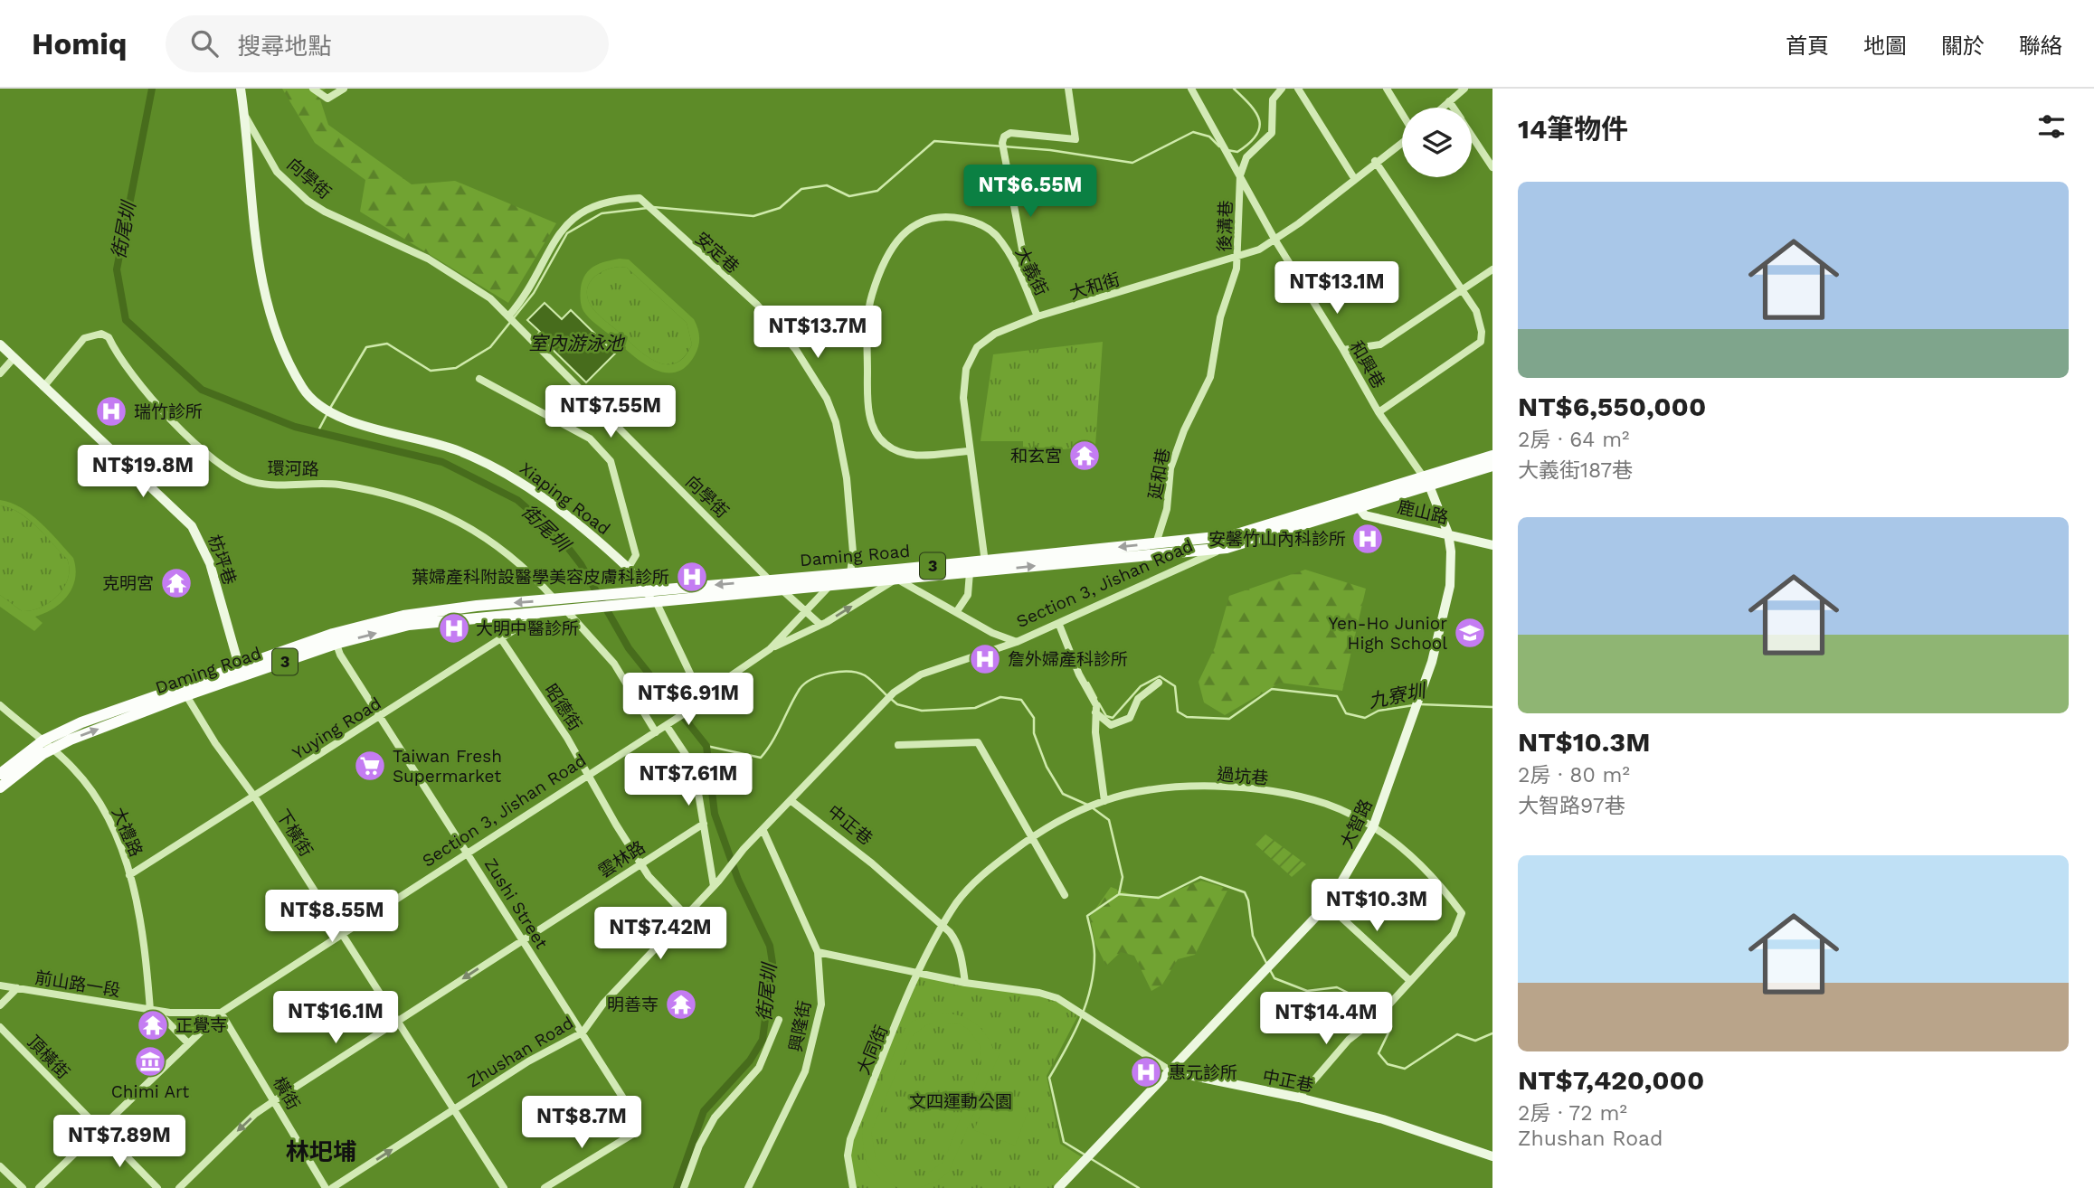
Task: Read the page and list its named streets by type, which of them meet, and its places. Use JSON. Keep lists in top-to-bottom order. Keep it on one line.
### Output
{"streets":{"main road":["Daming Road","3","Section 3, Jishan Road"],"street":["向學街","後溝巷","安定巷","大義街","大和街","和興巷","環河路","延和巷","Xiaping Road","鹿山路","枋坪巷","昭德街","Yuying Road","過坑巷","大智路","中正巷","大禮路","下橫街","雲林路","Zushi Street","前山路一段","興隆街","大同街","Zhushan Road","頂橫街","橫街"]},"crossings":[["向學街","安定巷"],["向學街","Xiaping Road"],["向學街","Daming Road"],["後溝巷","大和街"],["後溝巷","和興巷"],["後溝巷","延和巷"],["安定巷","Daming Road"],["大義街","大和街"],["大和街","和興巷"],["大和街","Daming Road"],["和興巷","Section 3, Jishan Road"],["和興巷","大智路"],["環河路","Daming Road"],["環河路","枋坪巷"],["環河路","Yuying Road"],["延和巷","Daming Road"],["Xiaping Road","Daming Road"],["Xiaping Road","Section 3, Jishan Road"],["鹿山路","Section 3, Jishan Road"],["鹿山路","大智路"],["Daming Road","枋坪巷"],["Daming Road","Section 3, Jishan Road"],["Daming Road","Yuying Road"],["Daming Road","大禮路"],["Daming Road","下橫街"],["Daming Road","Zushi Street"],["Section 3, Jishan Road","昭德街"],["Section 3, Jishan Road","大智路"],["Section 3, Jishan Road","下橫街"],["Section 3, Jishan Road","Zushi Street"],["Section 3, Jishan Road","前山路一段"],["Section 3, Jishan Road","頂橫街"],["Section 3, Jishan Road","橫街"],["昭德街","Yuying Road"],["昭德街","雲林路"],["昭德街","Zhushan Road"],["Yuying Road","大禮路"],["Yuying Road","下橫街"],["Yuying Road","Zushi Street"],["過坑巷","大智路"],["大智路","中正巷"],["中正巷","興隆街"],["中正巷","大同街"],["大禮路","前山路一段"],["下橫街","雲林路"],["下橫街","Zhushan Road"],["雲林路","Zushi Street"],["雲林路","橫街"],["Zushi Street","Zhushan Road"],["前山路一段","橫街"],["興隆街","Zhushan Road"]],"one_way":["雲林路"],"districts":["林圯埔"],"water":["街尾圳","室內游泳池","九寮圳"],"parks":["文四運動公園"],"places":{"hospital":["瑞竹診所","安馨竹山內科診所","葉婦產科附設醫學美容皮膚科診所","大明中醫診所","詹外婦產科診所","惠元診所"],"temple":["和玄宮","克明宮","明善寺","正覺寺"],"school or university":["Yen-Ho Junior High School"],"supermarket":["Taiwan Fresh Supermarket"],"museum":["Chimi Art"]},"page":{"header":"Homiq","search":"搜尋地點","nav":["首頁","地圖","關於","聯絡"],"heading":"14筆物件","price":["NT$6.55M","NT$13.1M","NT$13.7M","NT$7.55M","NT$19.8M","NT$6.91M","NT$7.61M","NT$10.3M","NT$8.55M","NT$7.42M","NT$16.1M","NT$14.4M","NT$8.7M","NT$7.89M"],"list":[{"name":"NT$6,550,000","note":"2房 · 64 m² · 大義街187巷"},{"name":"NT$10.3M","note":"2房 · 80 m² · 大智路97巷"},{"name":"NT$7,420,000","note":"2房 · 72 m² · Zhushan Road"}]}}
